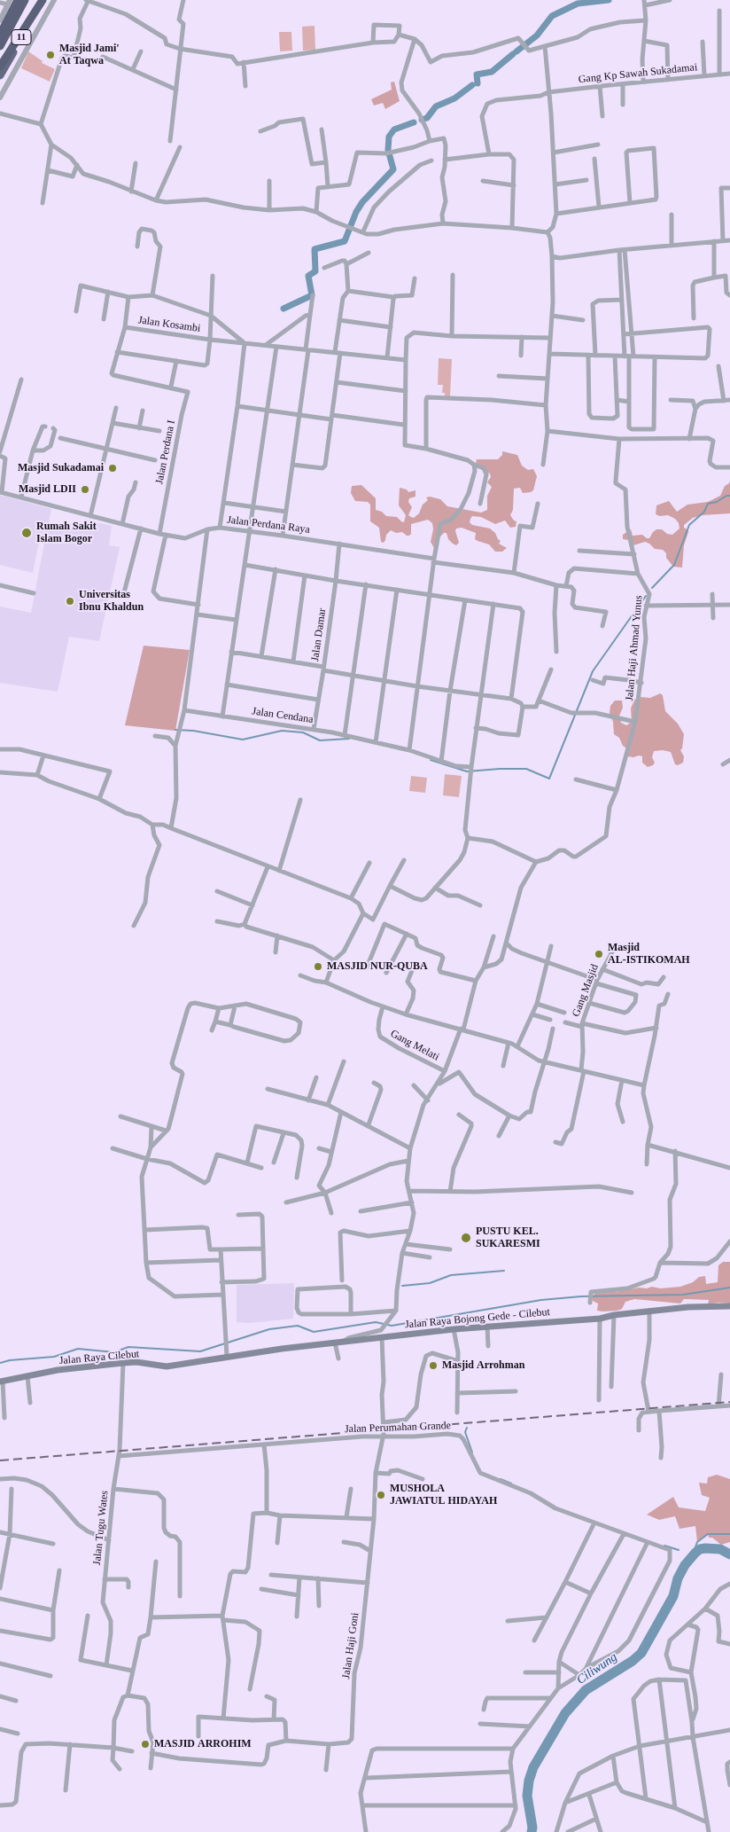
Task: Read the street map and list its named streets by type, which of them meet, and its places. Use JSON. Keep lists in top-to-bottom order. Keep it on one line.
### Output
{"streets":{"highway":["11"],"main road":["Jalan Raya Bojong Gede - Cilebut","Jalan Raya Cilebut"],"street":["Gang Kp Sawah Sukadamai","Jalan Kosambi","Jalan Perdana I","Jalan Perdana Raya","Jalan Damar","Jalan Haji Ahmad Yunus","Jalan Cendana","Gang Masjid","Gang Melati","Jalan Perumahan Grande","Jalan Tugu Wates","Jalan Haji Goni"]},"crossings":[["Jalan Perdana I","Jalan Perdana Raya"],["Jalan Perdana Raya","Jalan Damar"],["Jalan Damar","Jalan Cendana"],["Jalan Raya Bojong Gede - Cilebut","Jalan Raya Cilebut"],["Jalan Raya Bojong Gede - Cilebut","Jalan Haji Goni"],["Jalan Raya Cilebut","Jalan Tugu Wates"],["Jalan Perumahan Grande","Jalan Tugu Wates"],["Jalan Perumahan Grande","Jalan Haji Goni"]],"water":["Ciliwung"],"places":["Masjid Jami' At Taqwa","Masjid Sukadamai","Masjid LDII","Rumah Sakit Islam Bogor","Universitas Ibnu Khaldun","Masjid AL-ISTIKOMAH","MASJID NUR-QUBA","PUSTU KEL. SUKARESMI","Masjid Arrohman","MUSHOLA JAWIATUL HIDAYAH","MASJID ARROHIM"]}
